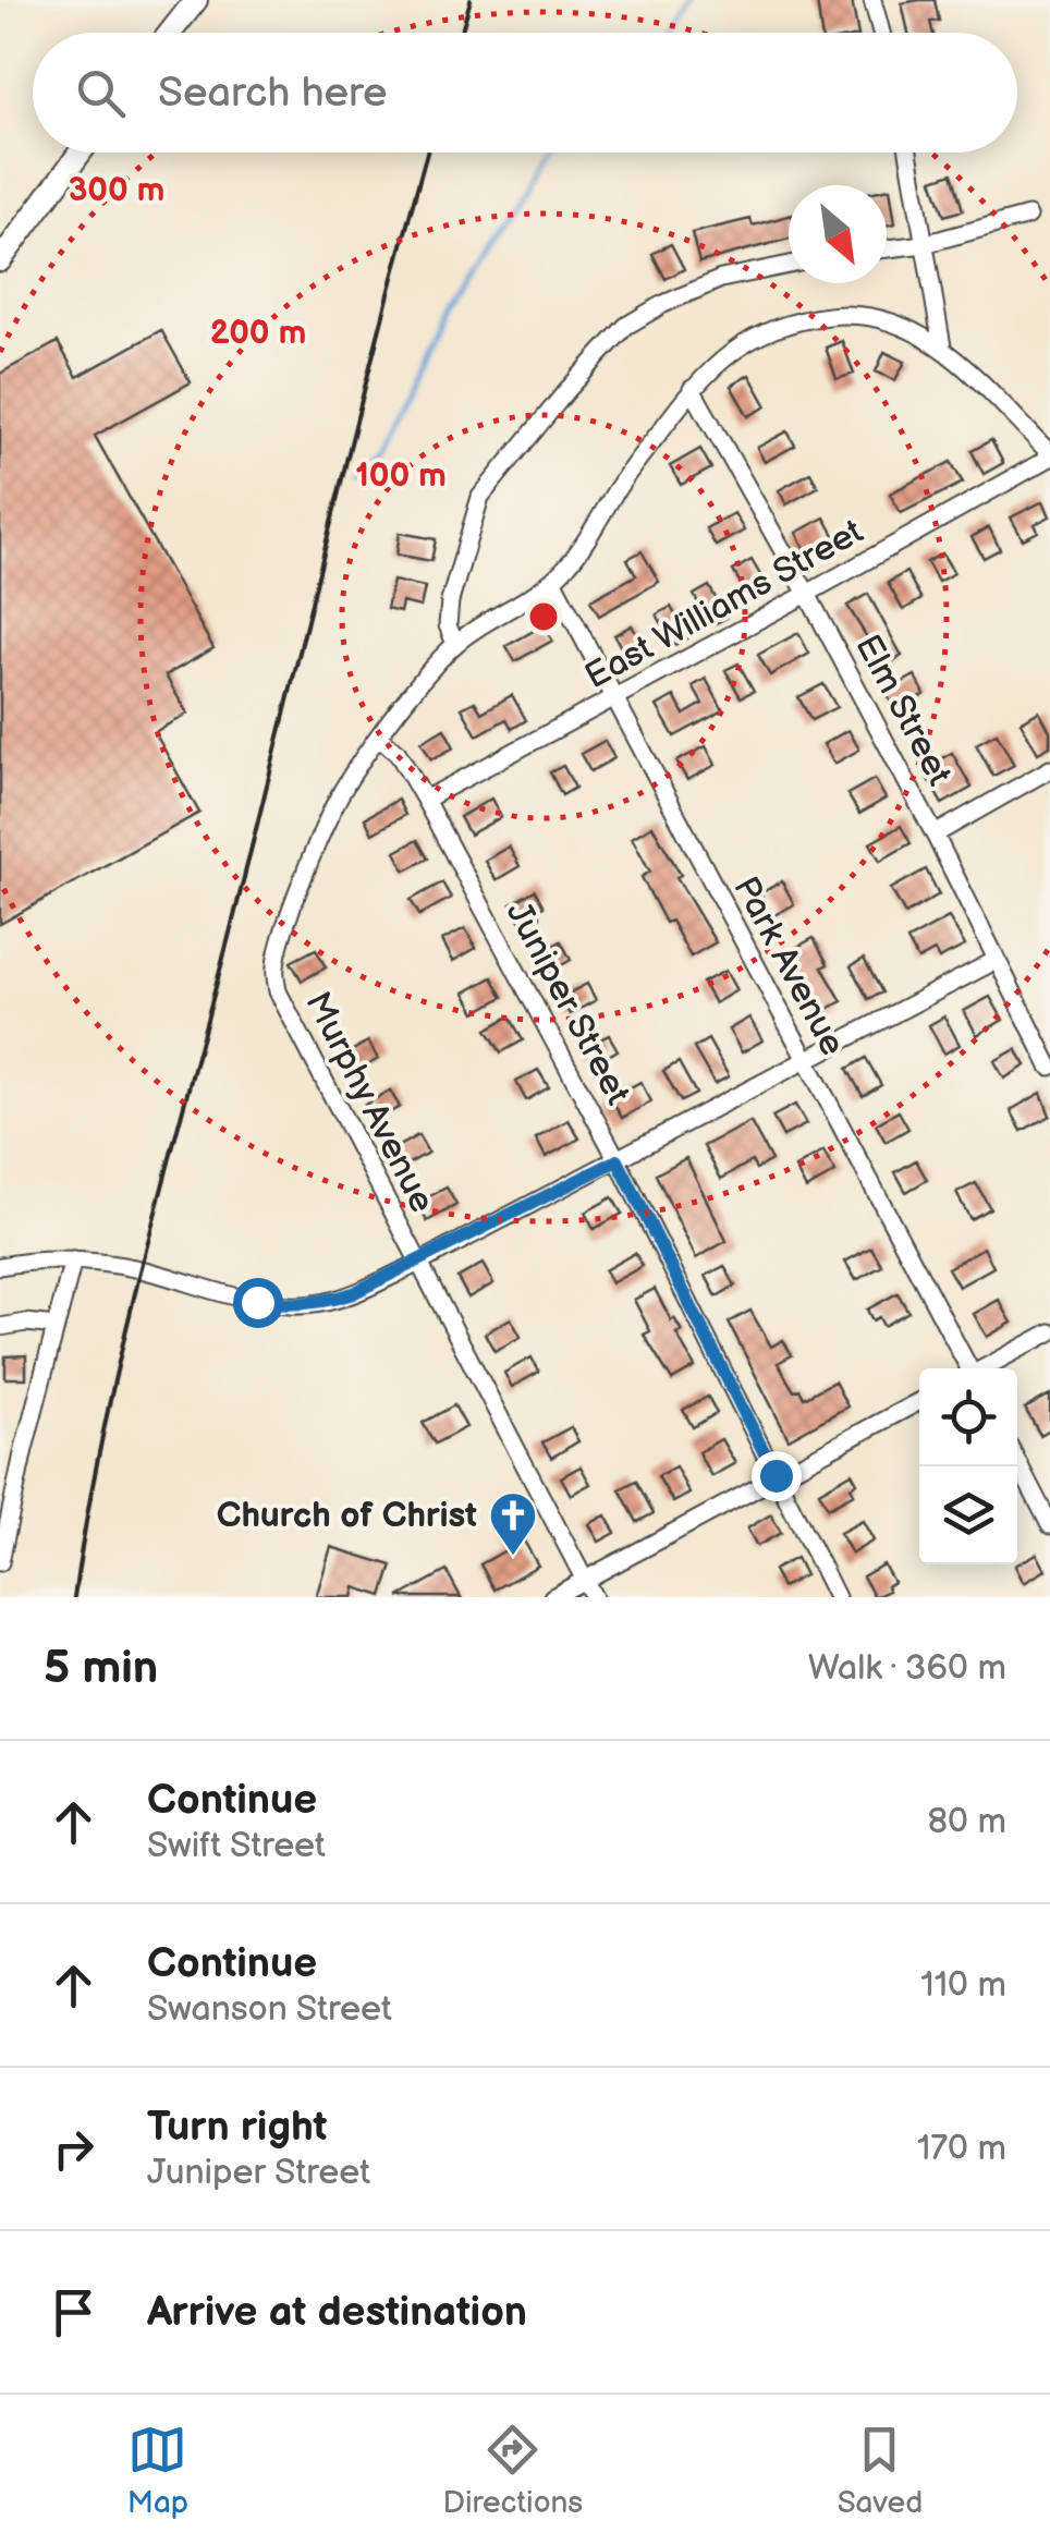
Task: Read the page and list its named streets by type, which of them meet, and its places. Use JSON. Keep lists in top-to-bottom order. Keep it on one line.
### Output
{"streets":{"street":["East Williams Street","Elm Street","Park Avenue","Juniper Street","Murphy Avenue"]},"crossings":[["East Williams Street","Elm Street"],["East Williams Street","Park Avenue"],["East Williams Street","Juniper Street"],["East Williams Street","Murphy Avenue"],["Elm Street","Murphy Avenue"],["Park Avenue","Murphy Avenue"],["Juniper Street","Murphy Avenue"]],"places":{"church":["Church of Christ"]},"north":"bottom right","page":{"search":"Search here","heading":["5 min","Walk · 360 m"],"list":[["Continue","Swift Street","80 m"],["Continue","Swanson Street","110 m"],["Turn right","Juniper Street","170 m"],"Arrive at destination"],"nav":["Map","Directions","Saved"]},"rings":["300 m","200 m","100 m"]}
